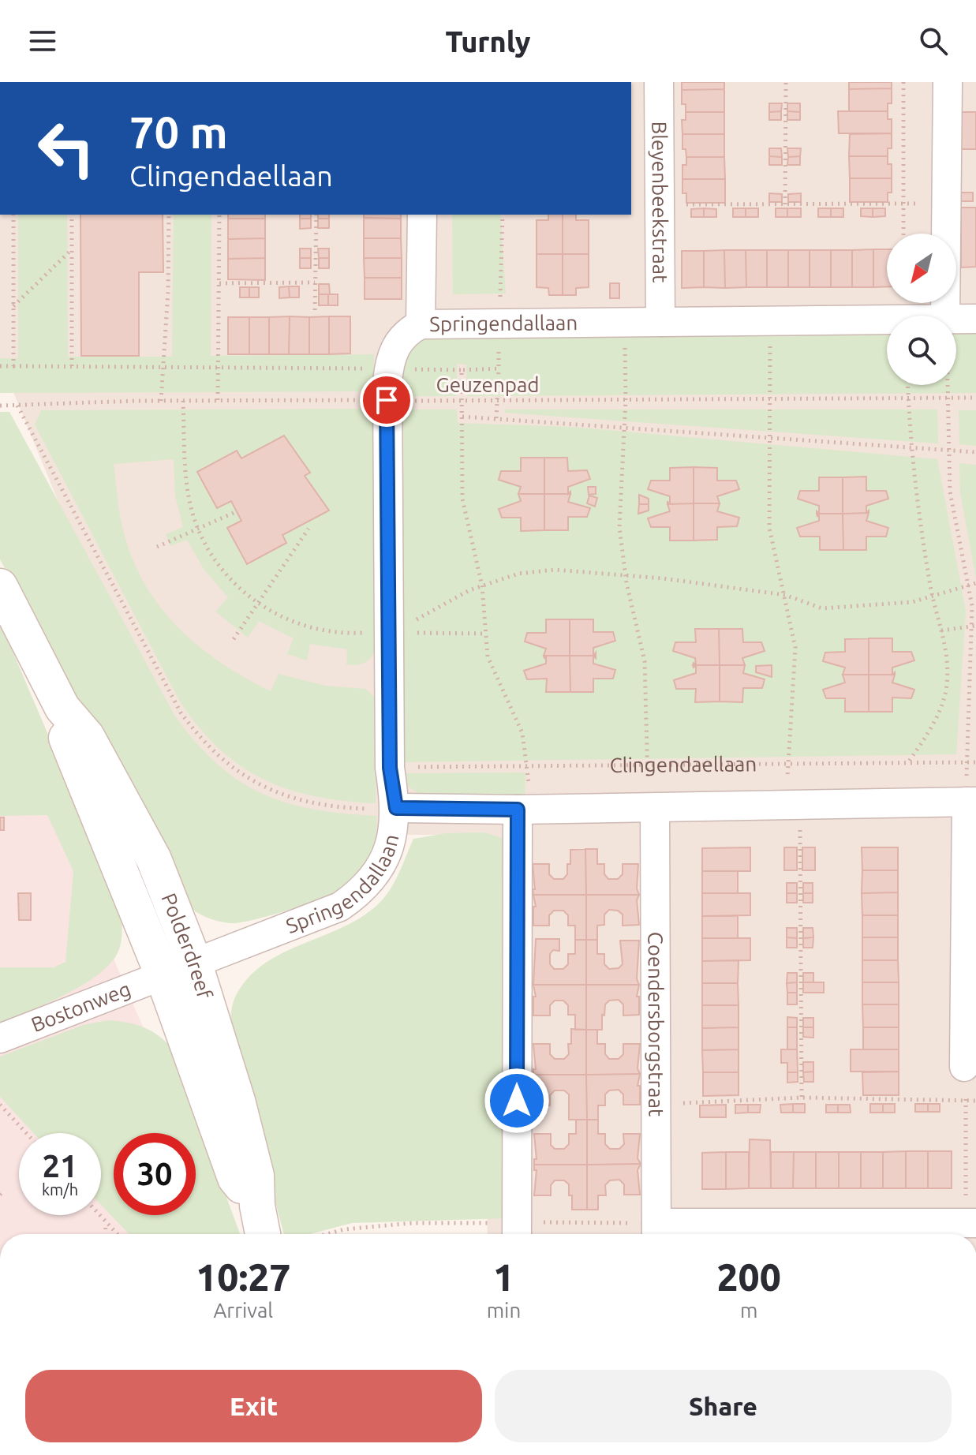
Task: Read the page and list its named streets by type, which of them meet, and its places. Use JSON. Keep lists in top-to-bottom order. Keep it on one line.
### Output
{"streets":{"main road":["Polderdreef"],"street":["Bleyenbeekstraat","Springendallaan","Clingendaellaan","Bostonweg","Coendersborgstraat"],"path":["Geuzenpad"]},"crossings":[["Bleyenbeekstraat","Springendallaan"],["Springendallaan","Geuzenpad"],["Springendallaan","Clingendaellaan"],["Springendallaan","Polderdreef"],["Springendallaan","Bostonweg"],["Clingendaellaan","Coendersborgstraat"],["Polderdreef","Bostonweg"]],"north":"bottom left","page":{"header":"Turnly","turn":["70 m","Clingendaellaan"],"speed":"21 km/h","limit":"30","eta":["10:27","Arrival","1","min","200","m"],"buttons":["Exit","Share"]}}
